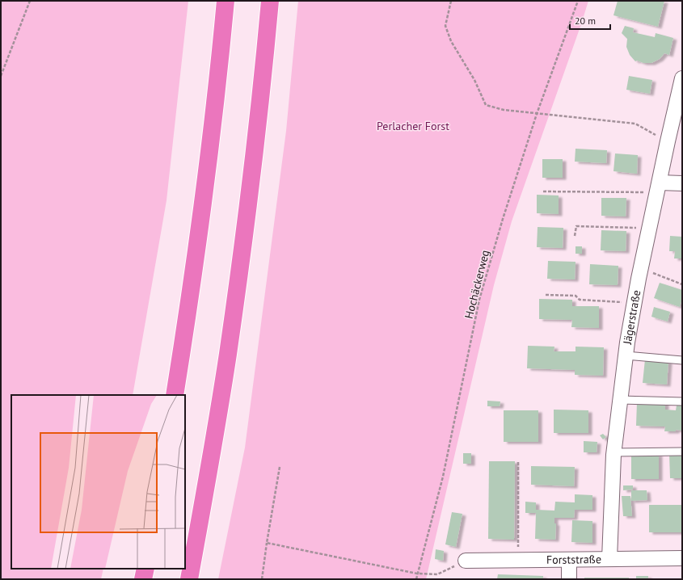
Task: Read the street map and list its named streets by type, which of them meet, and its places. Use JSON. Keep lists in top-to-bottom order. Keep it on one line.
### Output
{"streets":{"street":["Jägerstraße","Forststraße"],"path":["Hochäckerweg"]},"crossings":[["Jägerstraße","Forststraße"]],"parks":["Perlacher Forst"],"scale_bar":"20 m"}
